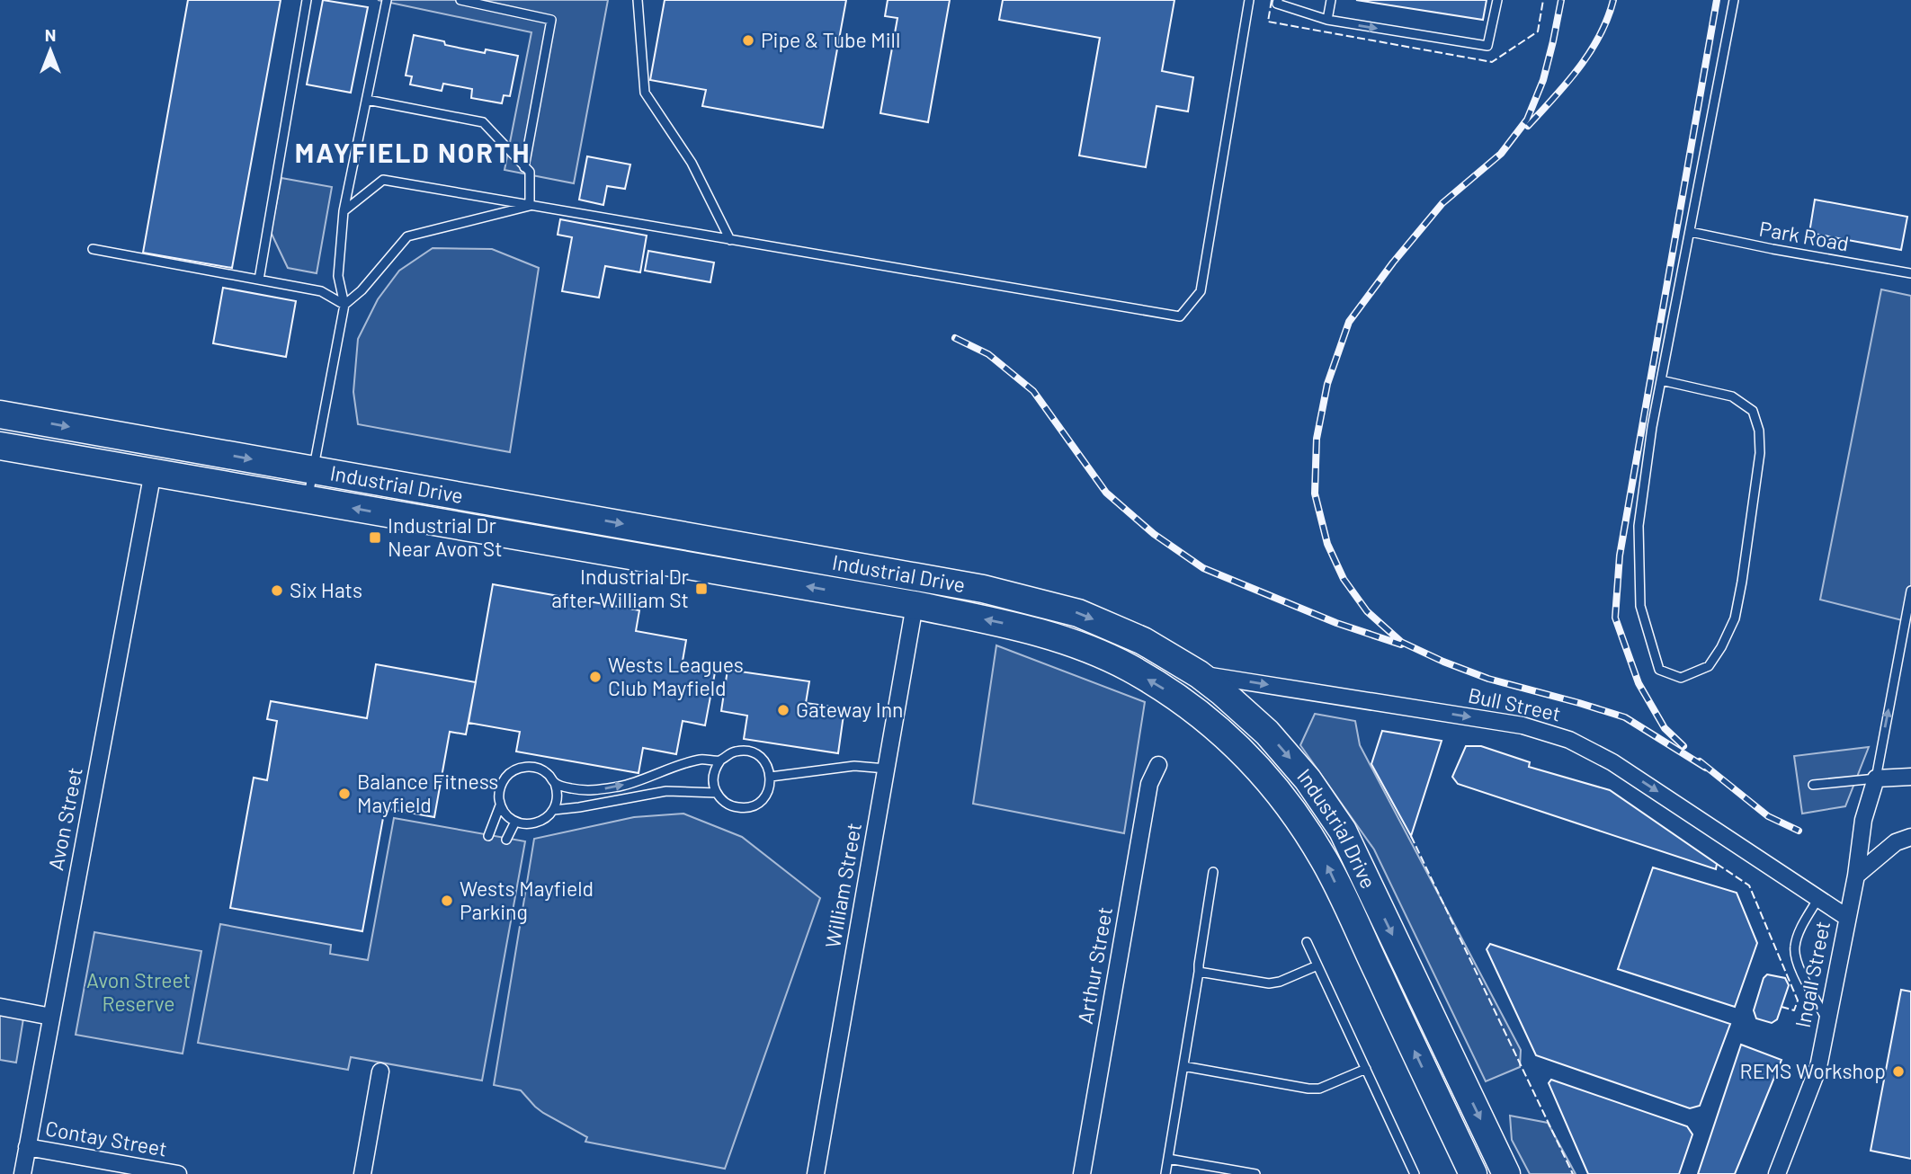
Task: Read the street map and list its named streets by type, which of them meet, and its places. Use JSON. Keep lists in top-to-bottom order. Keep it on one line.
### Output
{"streets":{"highway":["Industrial Drive"],"street":["Bull Street","Avon Street","William Street","Arthur Street","Ingall Street","Contay Street"],"lane":["Park Road"]},"crossings":[["Industrial Drive","Bull Street"],["Industrial Drive","Avon Street"],["Industrial Drive","William Street"],["Bull Street","Ingall Street"],["Avon Street","Contay Street"]],"one_way":["Bull Street"],"districts":["MAYFIELD NORTH"],"parks":["Avon Street Reserve"],"places":{"other":["Pipe & Tube Mill","Six Hats","Wests Leagues Club Mayfield","Gateway Inn","Balance Fitness Mayfield","Wests Mayfield Parking","REMS Workshop"],"transit":["Industrial Dr Near Avon St","Industrial Dr after William St"]},"north":"top"}
